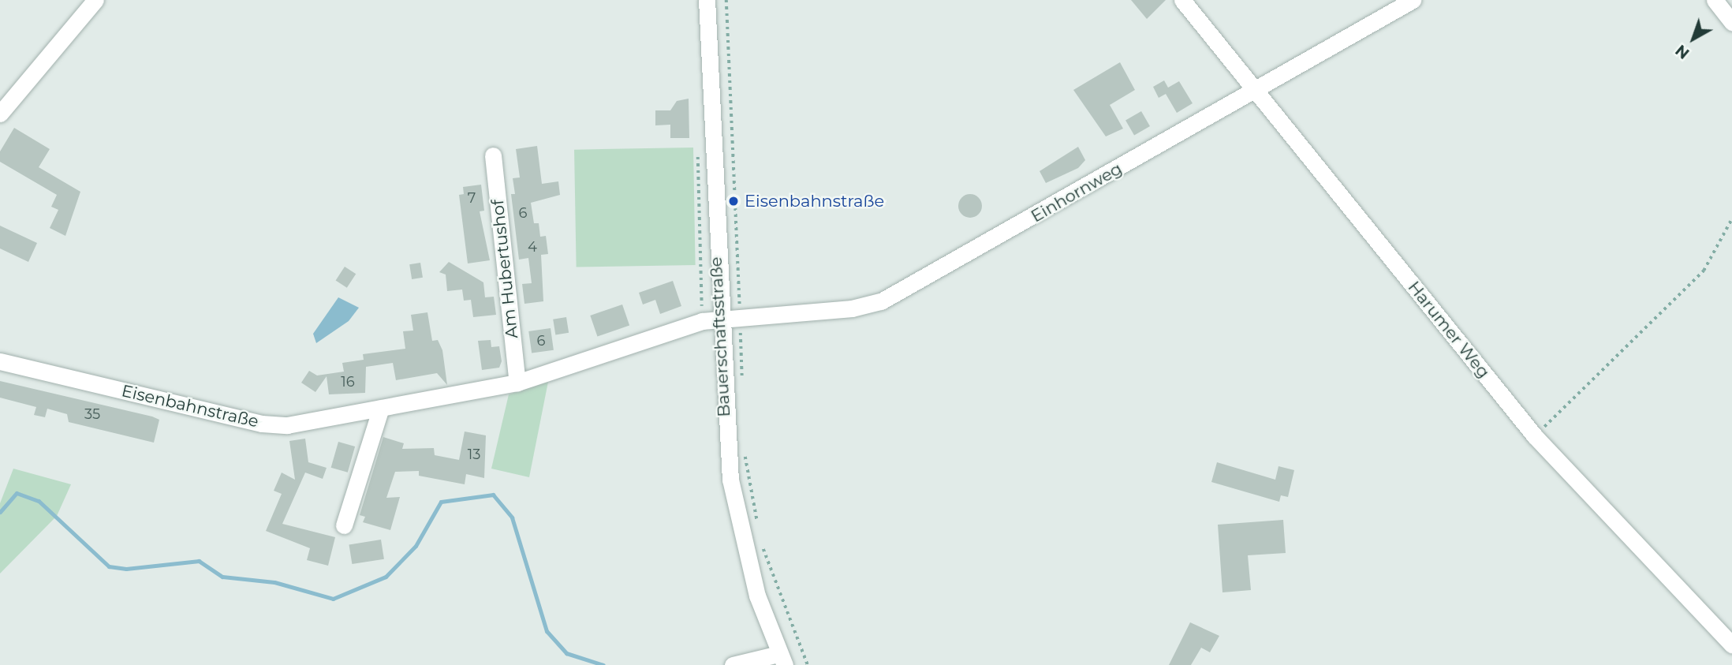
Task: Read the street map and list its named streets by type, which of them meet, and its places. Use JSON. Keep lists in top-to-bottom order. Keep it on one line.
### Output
{"streets":{"street":["Einhornweg","Am Hubertushof","Harumer Weg","Bauerschaftsstraße","Eisenbahnstraße"]},"crossings":[["Einhornweg","Harumer Weg"],["Einhornweg","Bauerschaftsstraße"],["Einhornweg","Eisenbahnstraße"],["Am Hubertushof","Eisenbahnstraße"],["Bauerschaftsstraße","Eisenbahnstraße"]],"places":["Eisenbahnstraße"],"house_numbers":["7","6","4","6","16","35","13"],"north":"bottom left"}
